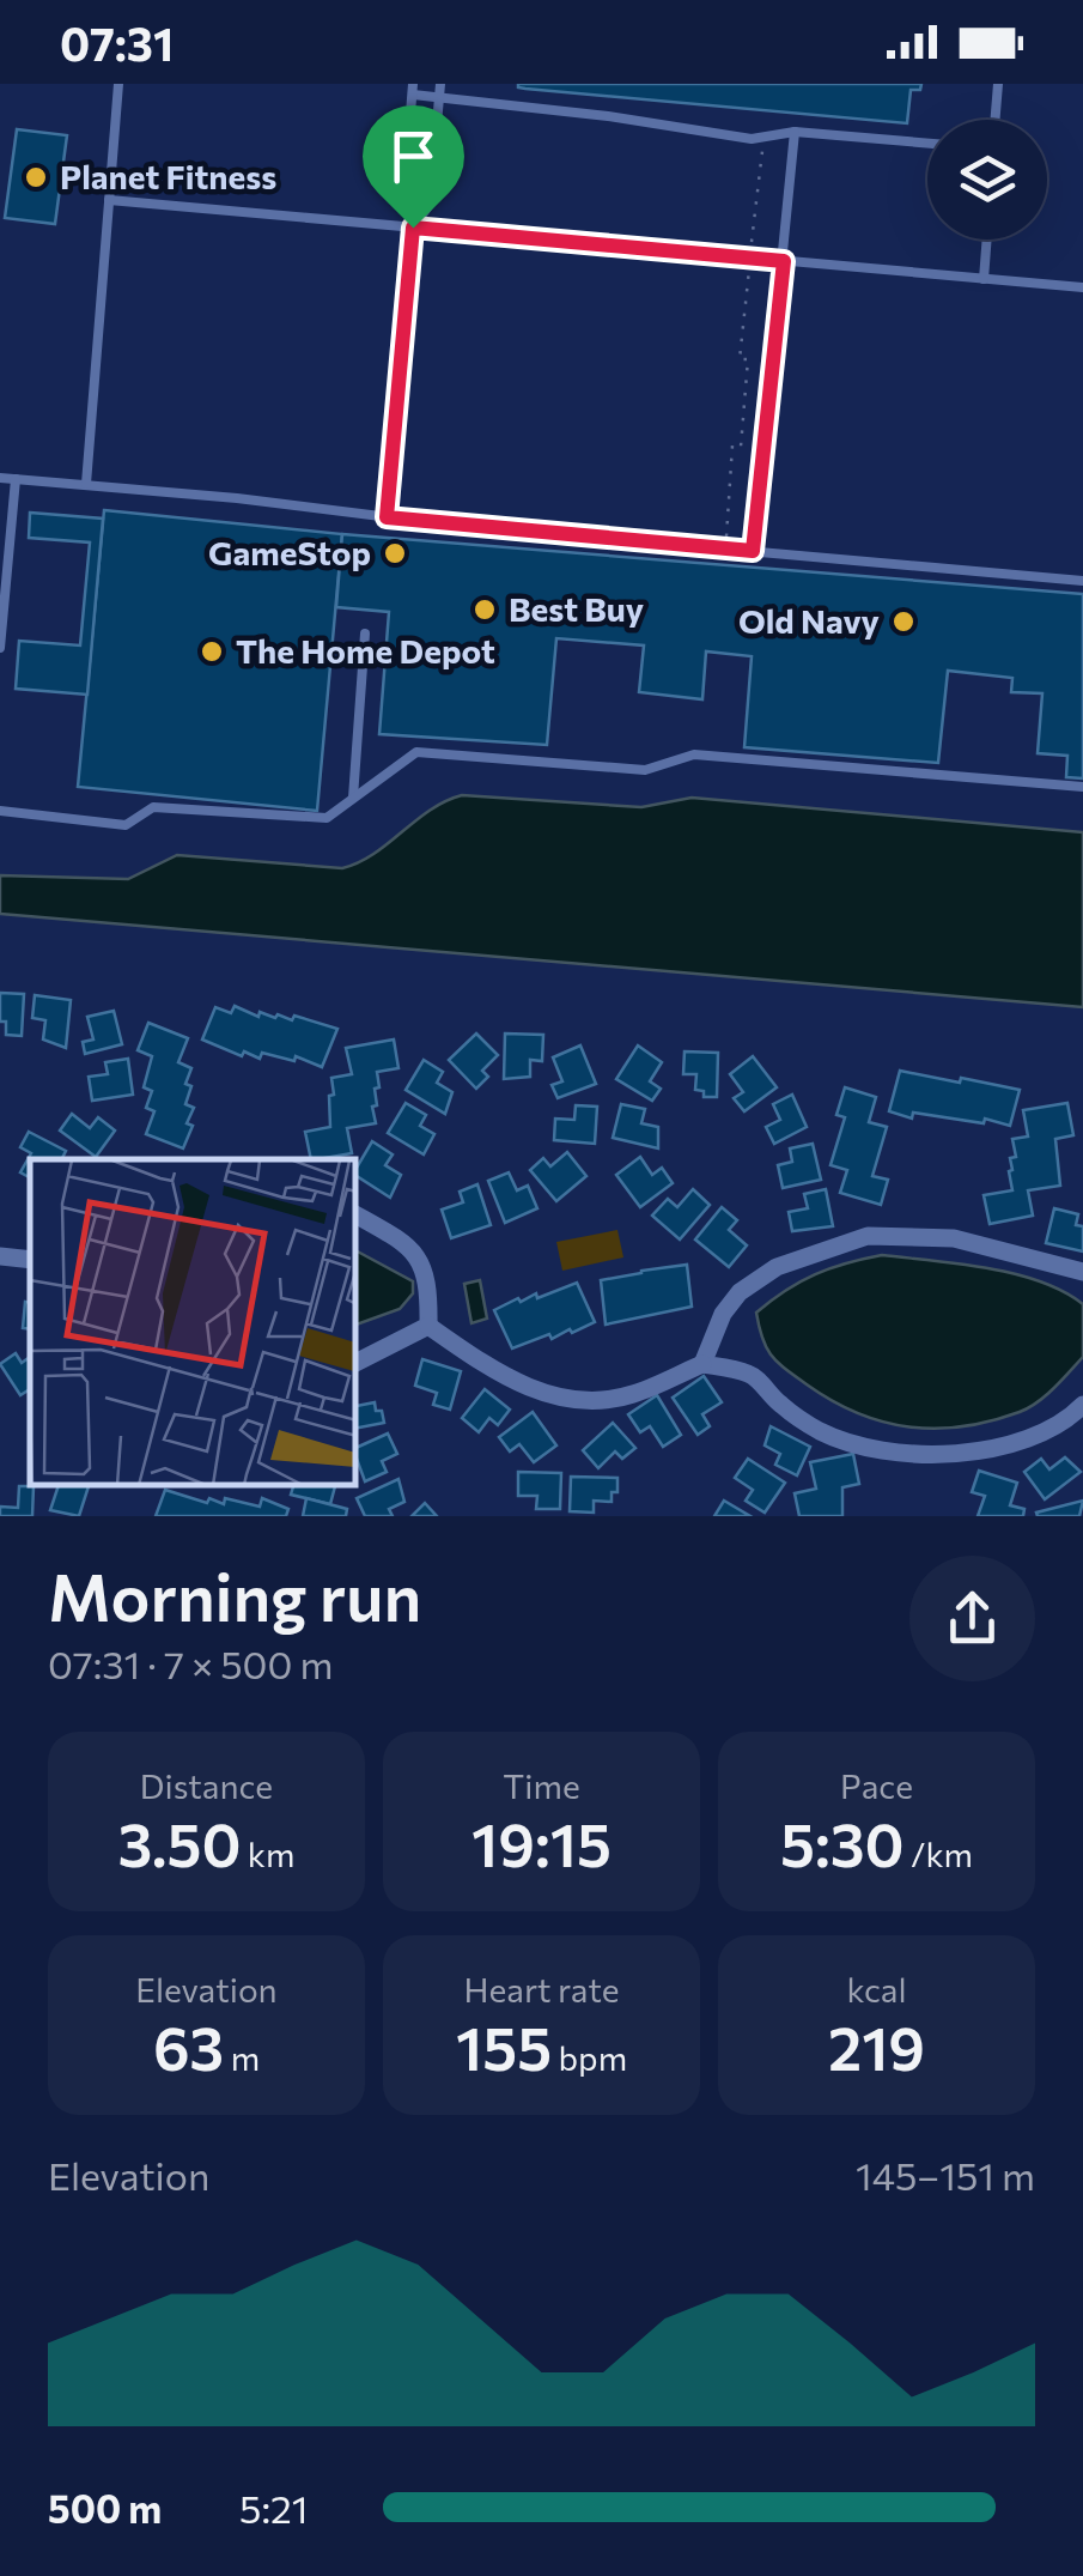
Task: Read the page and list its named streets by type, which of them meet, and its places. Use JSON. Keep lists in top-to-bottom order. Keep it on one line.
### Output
{"places":["Planet Fitness","GameStop","Best Buy","Old Navy","The Home Depot"],"page":{"status":"07:31","heading":["Morning run","07:31 · 7 × 500 m"],"stats":[["Distance","3.50 km"],["Time","19:15"],["Pace","5:30 /km"],["Elevation","63 m"],["Heart rate","155 bpm"],["kcal","219"]],"chart":["Elevation","145–151 m"],"list":[{"name":"500 m","note":"5:21"}]}}
